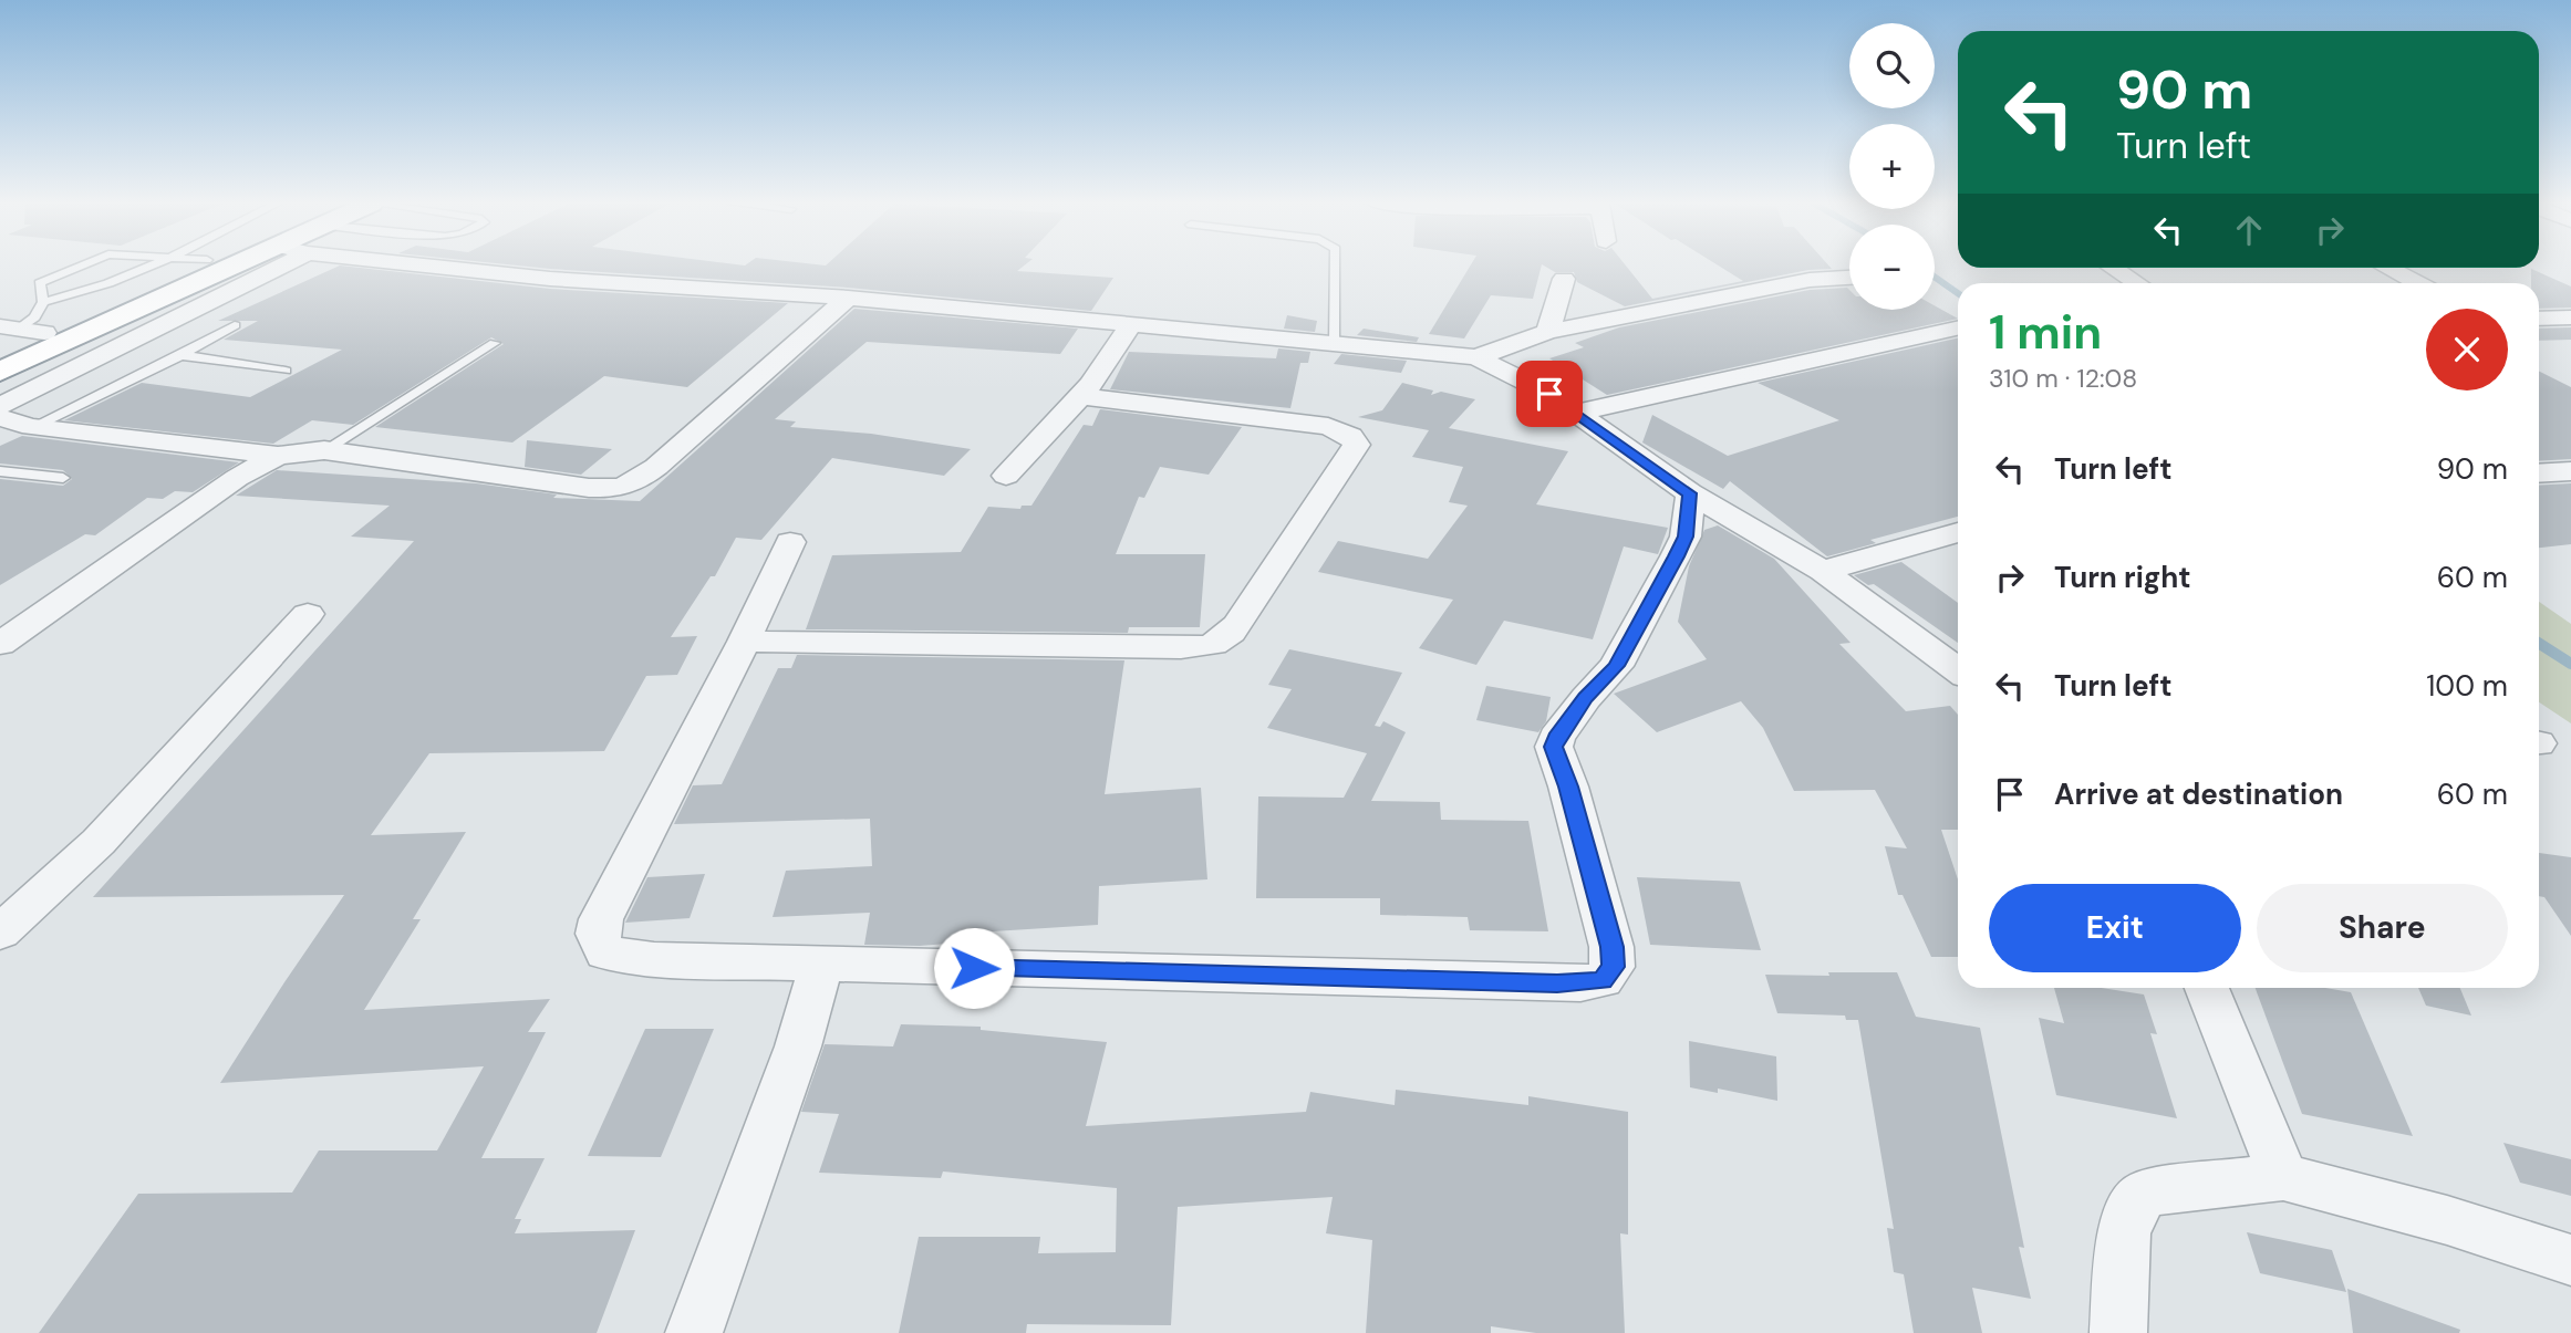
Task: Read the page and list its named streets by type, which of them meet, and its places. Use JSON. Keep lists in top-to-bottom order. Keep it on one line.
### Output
{"page":{"map_buttons":["+","−"],"turn":["90 m","Turn left"],"heading":["1 min","310 m · 12:08"],"list":[{"name":"Turn left","value":"90 m"},{"name":"Turn right","value":"60 m"},{"name":"Turn left","value":"100 m"},{"name":"Arrive at destination","value":"60 m"}],"buttons":["Exit","Share"]}}
